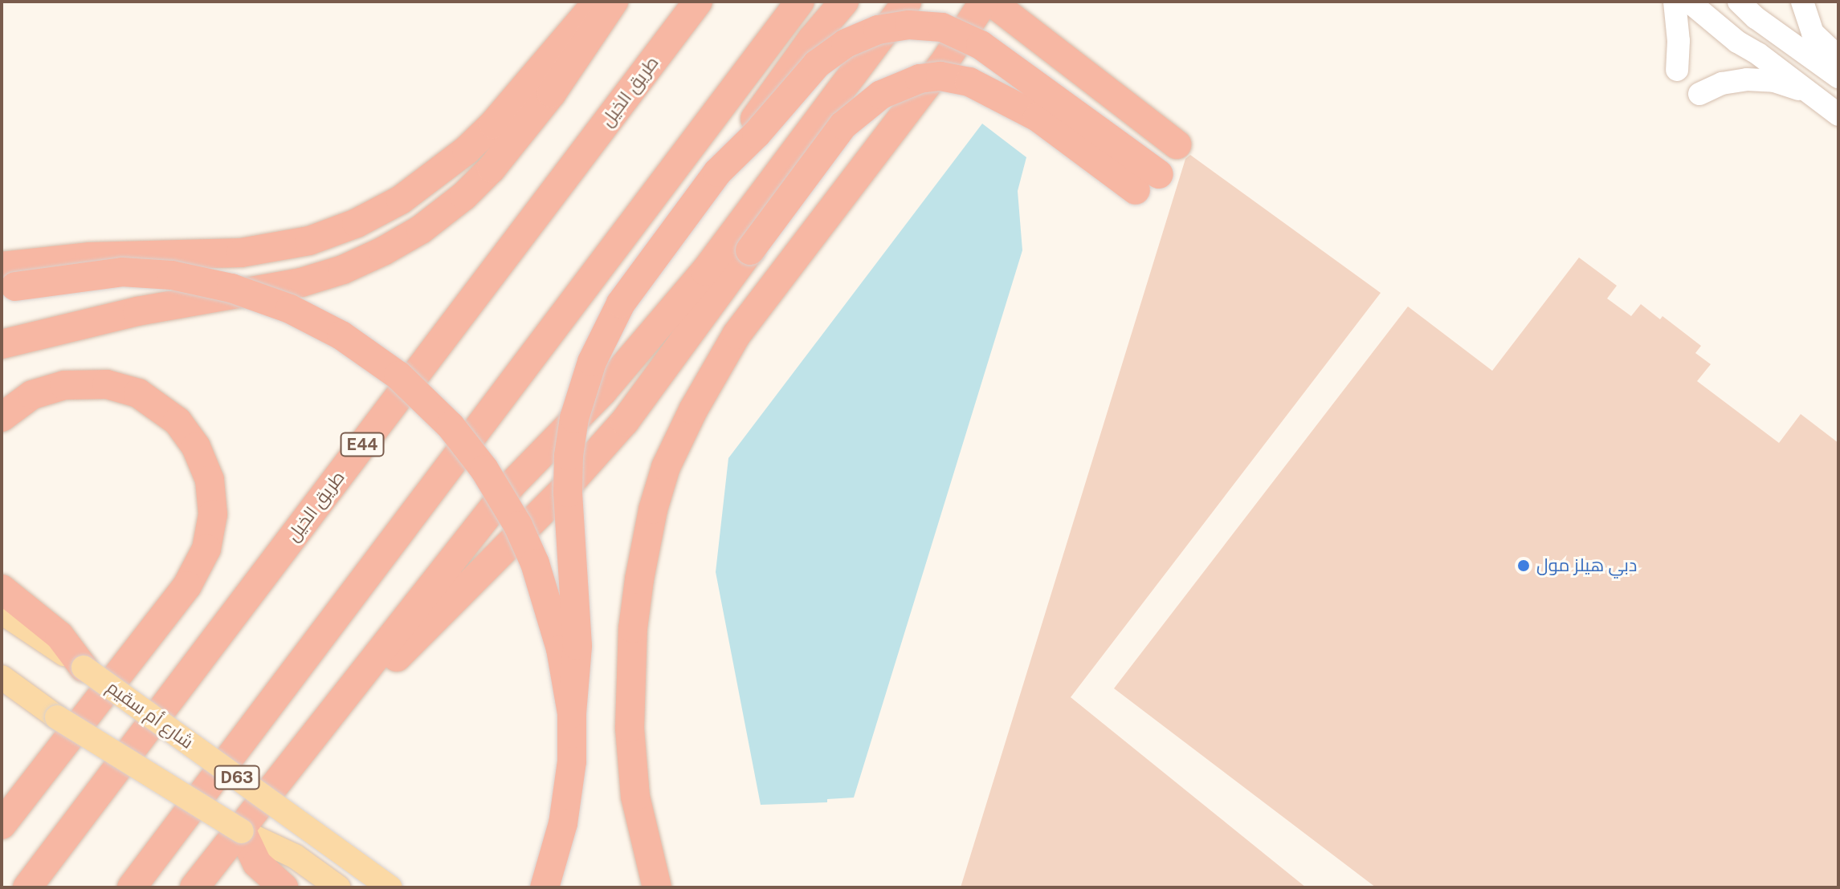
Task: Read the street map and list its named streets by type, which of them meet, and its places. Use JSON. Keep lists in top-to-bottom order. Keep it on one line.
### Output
{"streets":{"highway":["طريق الخيل","E44"],"main road":["شارع أم سقيم","D63"]},"places":["دبي هيلز مول"]}
